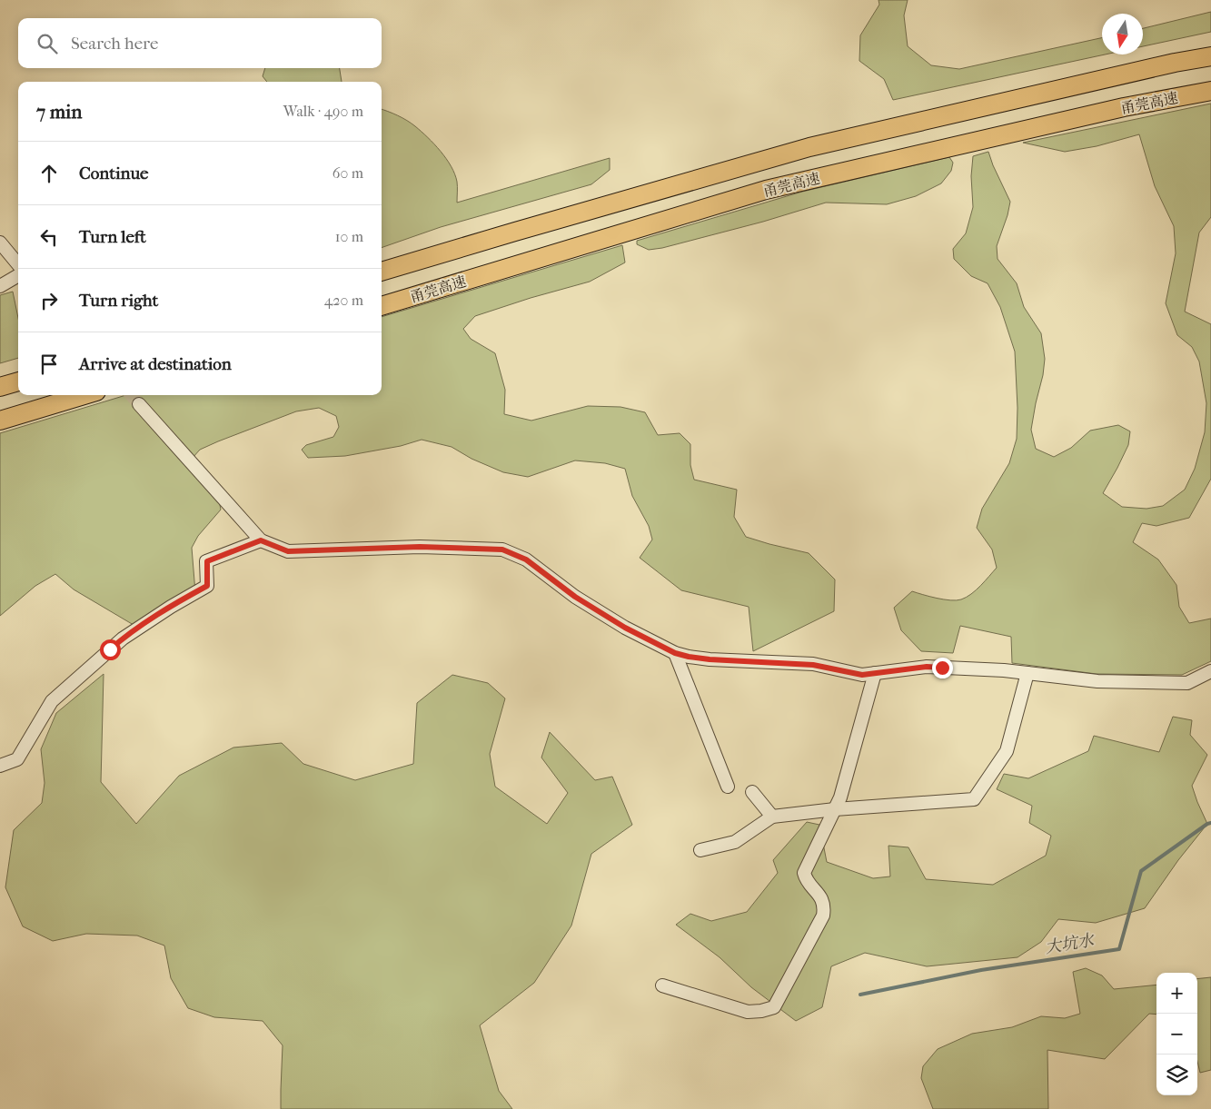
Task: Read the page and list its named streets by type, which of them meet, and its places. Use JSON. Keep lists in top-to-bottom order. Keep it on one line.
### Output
{"streets":{"highway":["甬莞高速"]},"water":["大坑水"],"north":"bottom","page":{"search":"Search here","heading":["7 min","Walk · 490 m"],"list":[["Continue","60 m"],["Turn left","10 m"],["Turn right","420 m"],"Arrive at destination"],"map_buttons":["+","−"]}}
